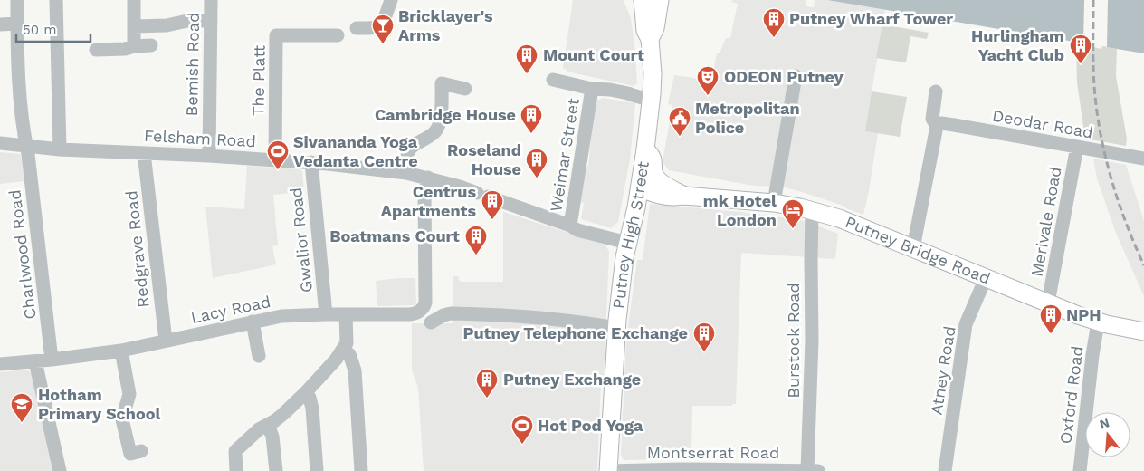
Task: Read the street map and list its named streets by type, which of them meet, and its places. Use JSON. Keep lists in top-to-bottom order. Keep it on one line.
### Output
{"streets":{"main road":["Putney High Street","Putney Bridge Road"],"street":["Bemish Road","The Platt","Deodar Road","Felsham Road","Weimar Street","Merivale Road","Gwalior Road","Redgrave Road","Charlwood Road","Lacy Road","Burstock Road","Atney Road","Oxford Road","Montserrat Road"]},"crossings":[["Bemish Road","Felsham Road"],["The Platt","Felsham Road"],["Deodar Road","Merivale Road"],["Felsham Road","Weimar Street"],["Felsham Road","Putney High Street"],["Felsham Road","Gwalior Road"],["Felsham Road","Redgrave Road"],["Felsham Road","Charlwood Road"],["Felsham Road","Lacy Road"],["Weimar Street","Putney High Street"],["Merivale Road","Putney Bridge Road"],["Putney High Street","Putney Bridge Road"],["Putney High Street","Montserrat Road"],["Gwalior Road","Lacy Road"],["Redgrave Road","Lacy Road"],["Putney Bridge Road","Burstock Road"],["Putney Bridge Road","Atney Road"],["Putney Bridge Road","Oxford Road"],["Charlwood Road","Lacy Road"],["Burstock Road","Montserrat Road"]],"places":{"building":["Putney Wharf Tower","Hurlingham Yacht Club","Mount Court","Cambridge House","Roseland House","Centrus Apartments","Boatmans Court","NPH","Putney Telephone Exchange","Putney Exchange"],"bar":["Bricklayer's Arms"],"theatre":["ODEON Putney"],"public building":["Metropolitan Police"],"sports":["Sivananda Yoga Vedanta Centre","Hot Pod Yoga"],"hotel":["mk Hotel London"],"school or university":["Hotham Primary School"]},"scale_bar":"50 m","north":"top"}
